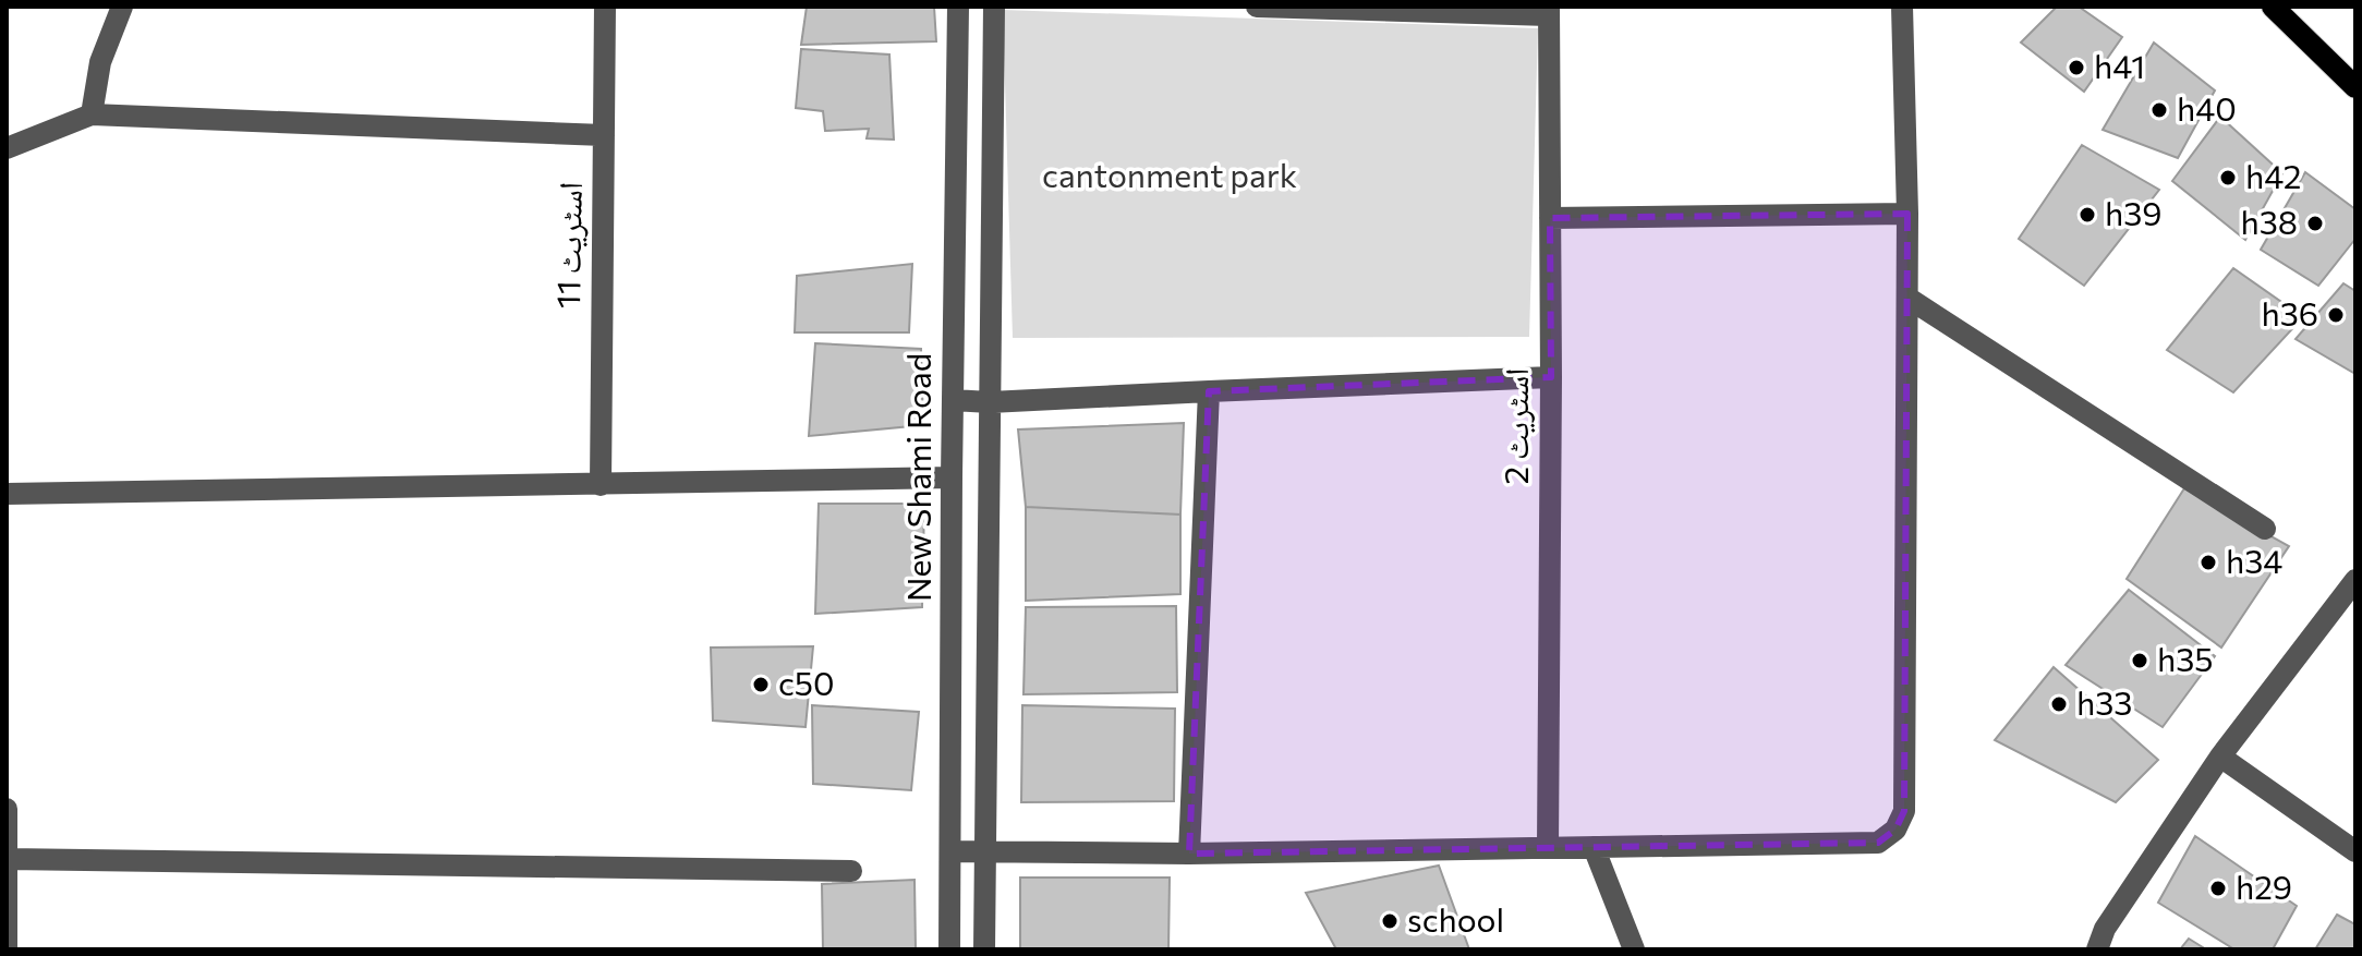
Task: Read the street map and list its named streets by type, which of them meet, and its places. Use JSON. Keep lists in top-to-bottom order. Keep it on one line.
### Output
{"streets":{"street":["اسٹریٹ 11","اسٹریٹ 2","New Shami Road"]},"parks":["cantonment park"],"places":["h41","h40","h42","h39","h38","h36","h34","h35","c50","h33","h29","school"]}
